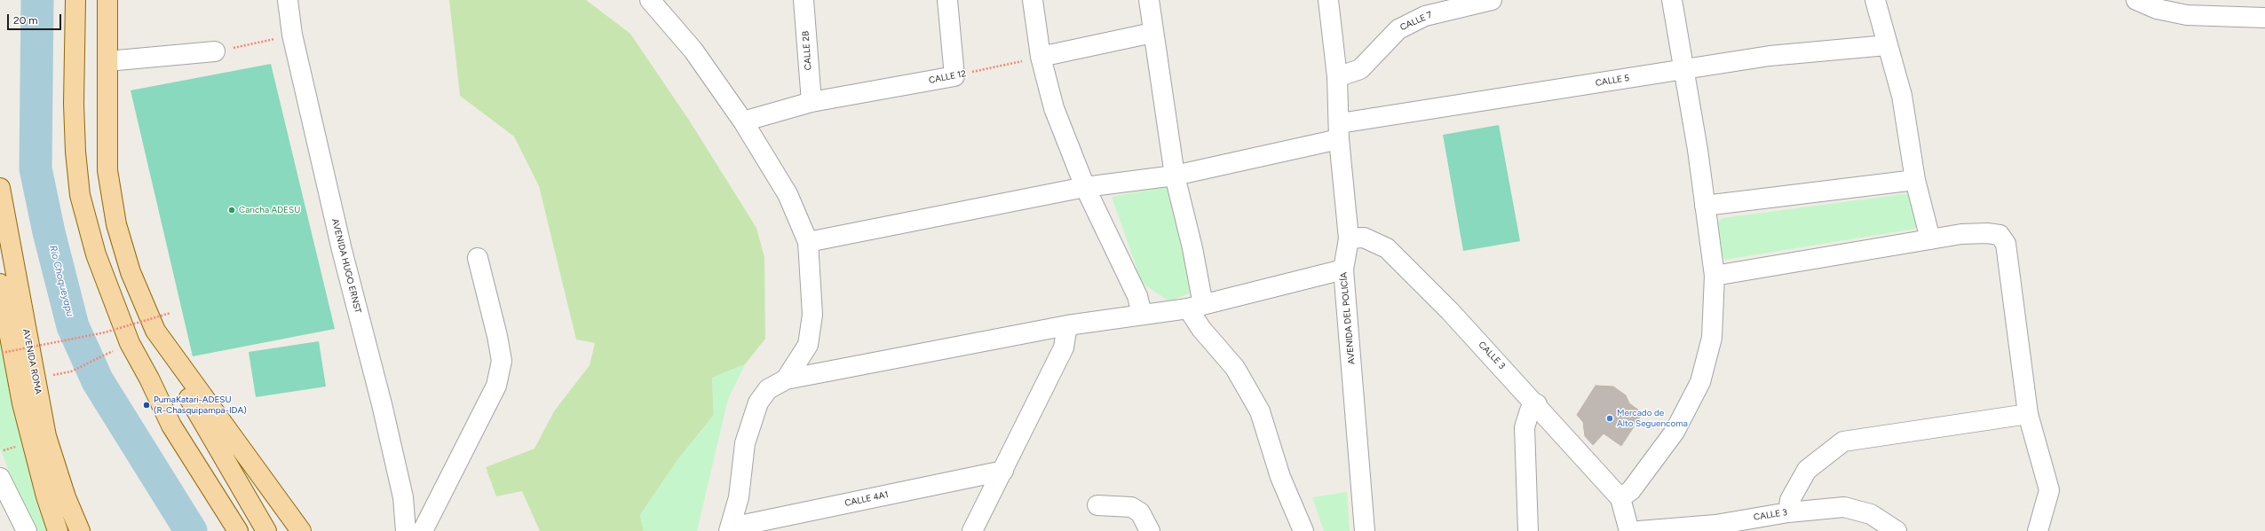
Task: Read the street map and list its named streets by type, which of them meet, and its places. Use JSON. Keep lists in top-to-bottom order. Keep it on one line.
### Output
{"streets":{"main road":["AVENIDA ROMA"],"street":["CALLE 7","CALLE 2B","CALLE 12","CALLE 5","AVENIDA HUGO ERNST","AVENIDA DEL POLICÍA","CALLE 3","CALLE 4A1"]},"crossings":[["CALLE 7","AVENIDA DEL POLICÍA"],["CALLE 2B","CALLE 12"],["CALLE 5","AVENIDA DEL POLICÍA"],["AVENIDA DEL POLICÍA","CALLE 3"]],"water":["Río Choqueyapu"],"places":["Cancha ADESU","PumaKatari-ADESU (R-Chasquipampa-IDA)","Mercado de Alto Seguencoma"],"scale_bar":"20 m"}
